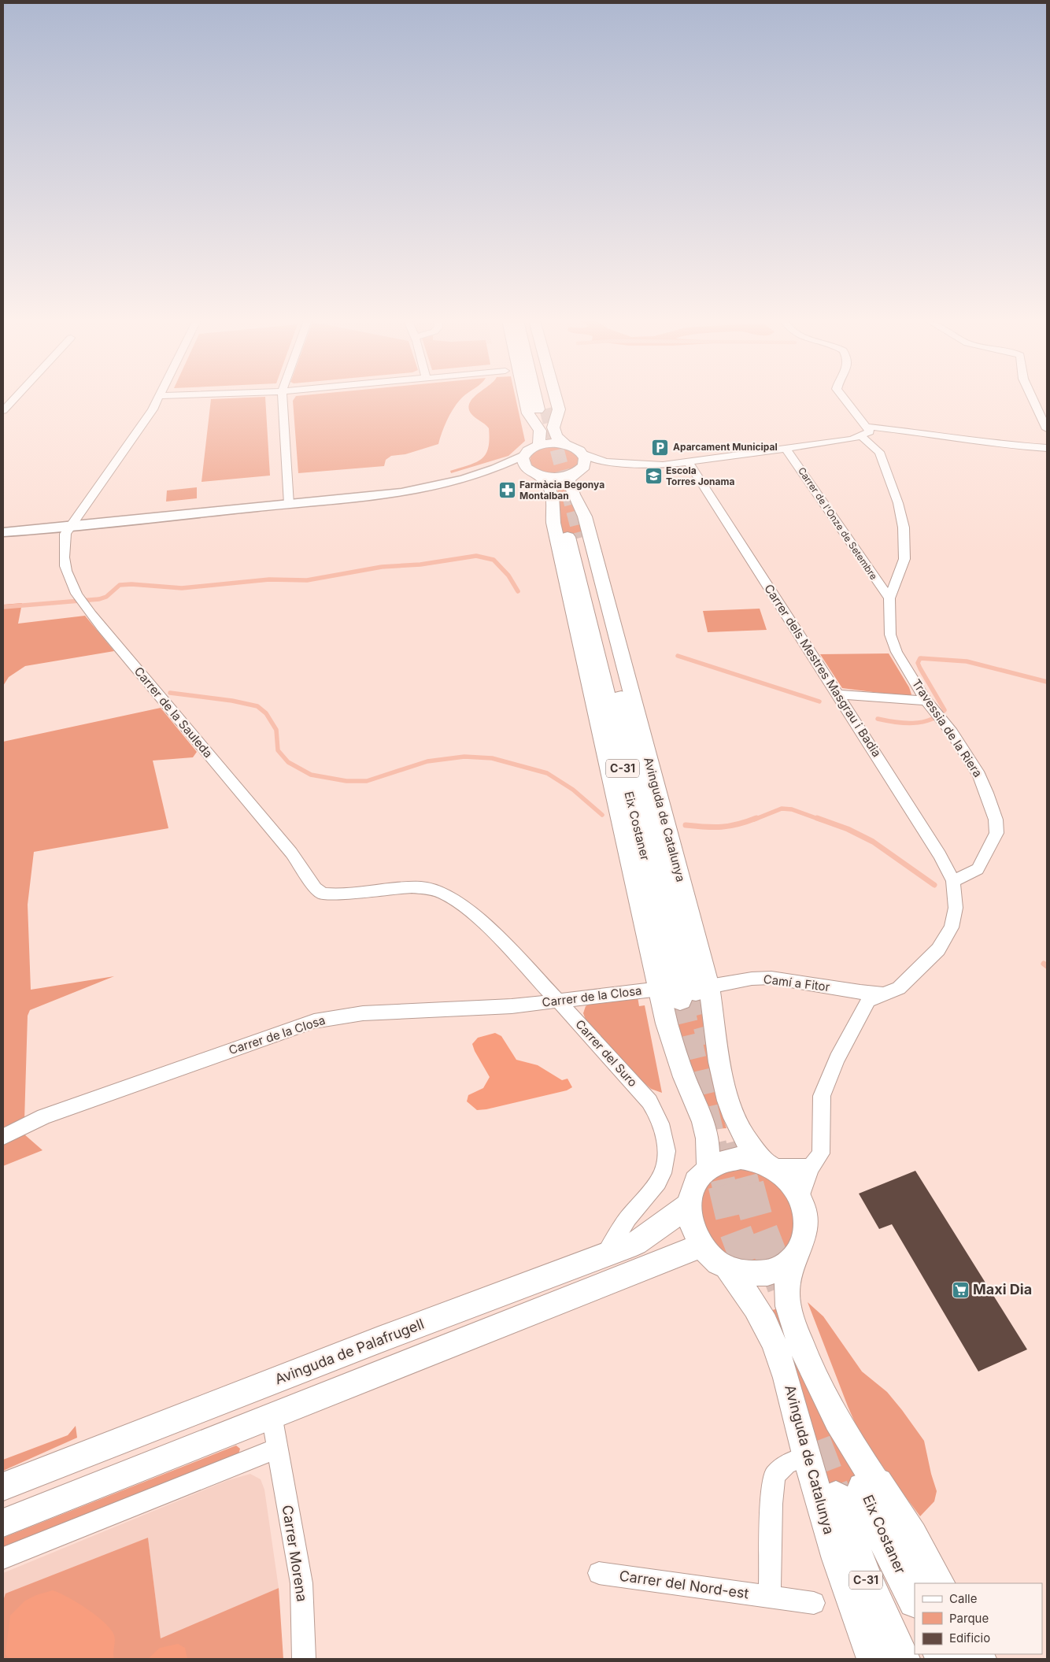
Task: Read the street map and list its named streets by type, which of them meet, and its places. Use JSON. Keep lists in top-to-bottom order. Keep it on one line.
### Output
{"streets":{"highway":["C-31","Eix Costaner"],"main road":["Avinguda de Catalunya","Avinguda de Palafrugell"],"street":["Carrer de l'Onze de Setembre","Carrer dels Mestres Masgrau i Badia","Carrer de la Sauleda","Travessia de la Riera","Camí a Fitor","Carrer de la Closa","Carrer del Suro","Carrer Morena","Carrer del Nord-est"]},"crossings":[["Carrer de l'Onze de Setembre","Travessia de la Riera"],["Carrer dels Mestres Masgrau i Badia","Travessia de la Riera"],["Carrer de la Sauleda","Carrer del Suro"],["C-31","Eix Costaner"],["Avinguda de Catalunya","Eix Costaner"],["Avinguda de Catalunya","Camí a Fitor"],["Avinguda de Catalunya","Avinguda de Palafrugell"],["Eix Costaner","Camí a Fitor"],["Carrer de la Closa","Carrer del Suro"],["Carrer del Suro","Avinguda de Palafrugell"]],"places":{"parking":["Aparcament Municipal"],"school or university":["Escola Torres Jonama"],"pharmacy":["Farmàcia Begonya Montalban"],"supermarket":["Maxi Dia"]},"legend":["Calle","Parque","Edificio"]}
